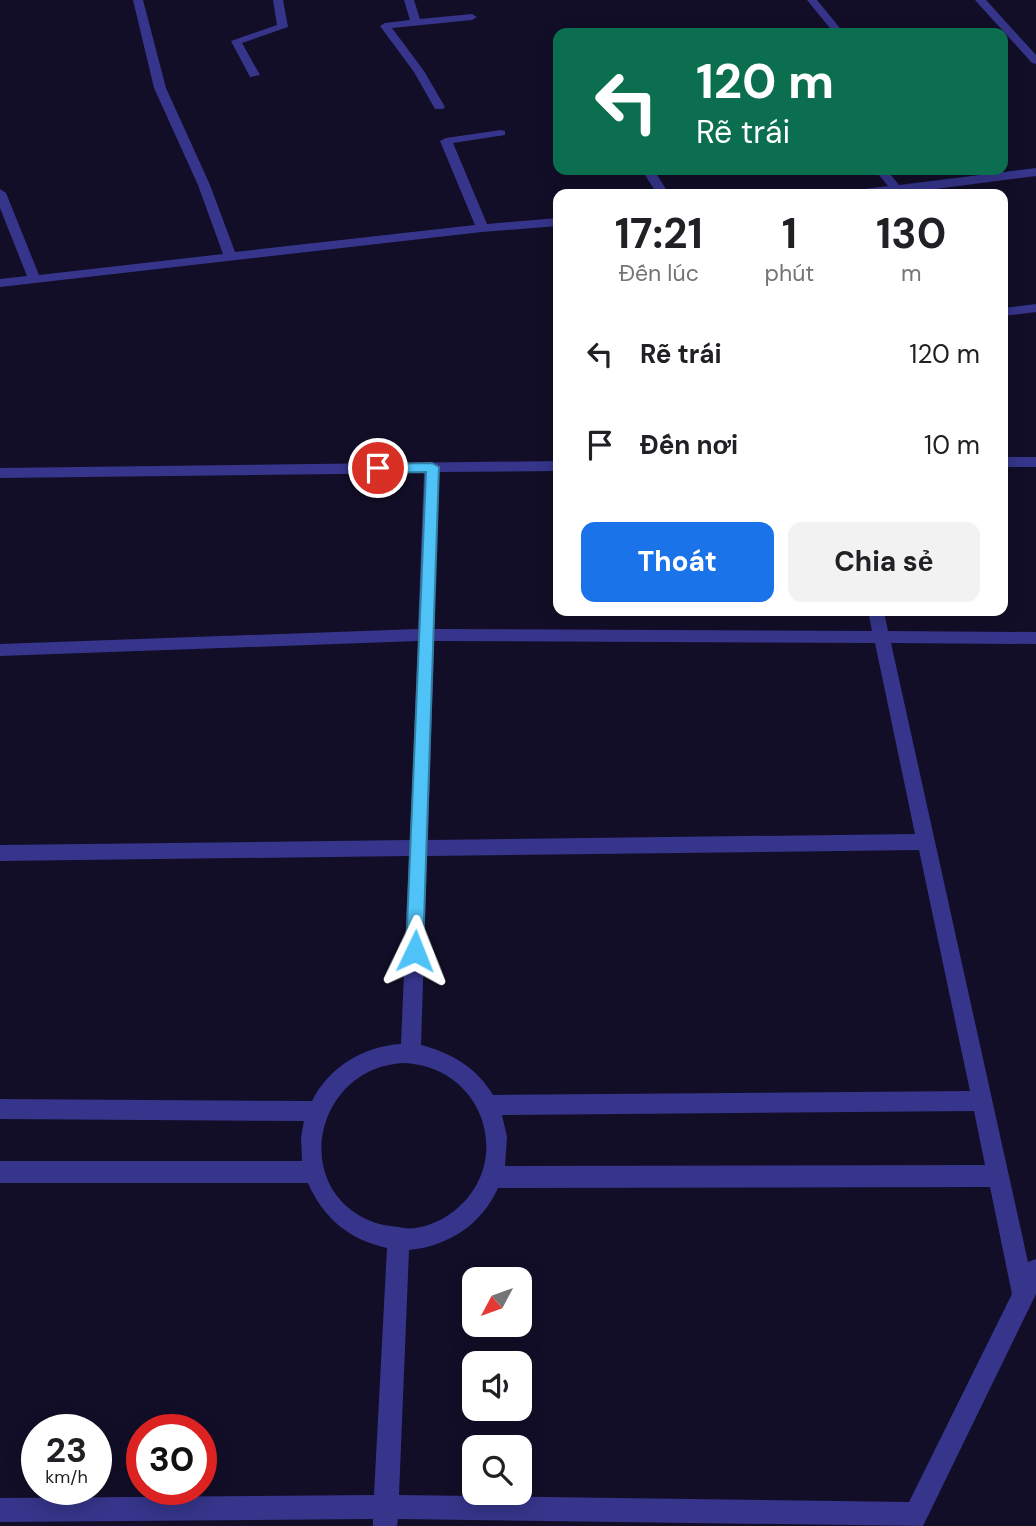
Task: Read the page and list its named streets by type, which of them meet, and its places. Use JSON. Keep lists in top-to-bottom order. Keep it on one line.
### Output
{"north":"bottom left","page":{"turn":["120 m","Rẽ trái"],"eta":["17:21","Đến lúc","1","phút","130","m"],"list":[{"name":"Rẽ trái","value":"120 m"},{"name":"Đến nơi","value":"10 m"}],"buttons":["Thoát","Chia sẻ"],"speed":"23 km/h","limit":"30"}}
